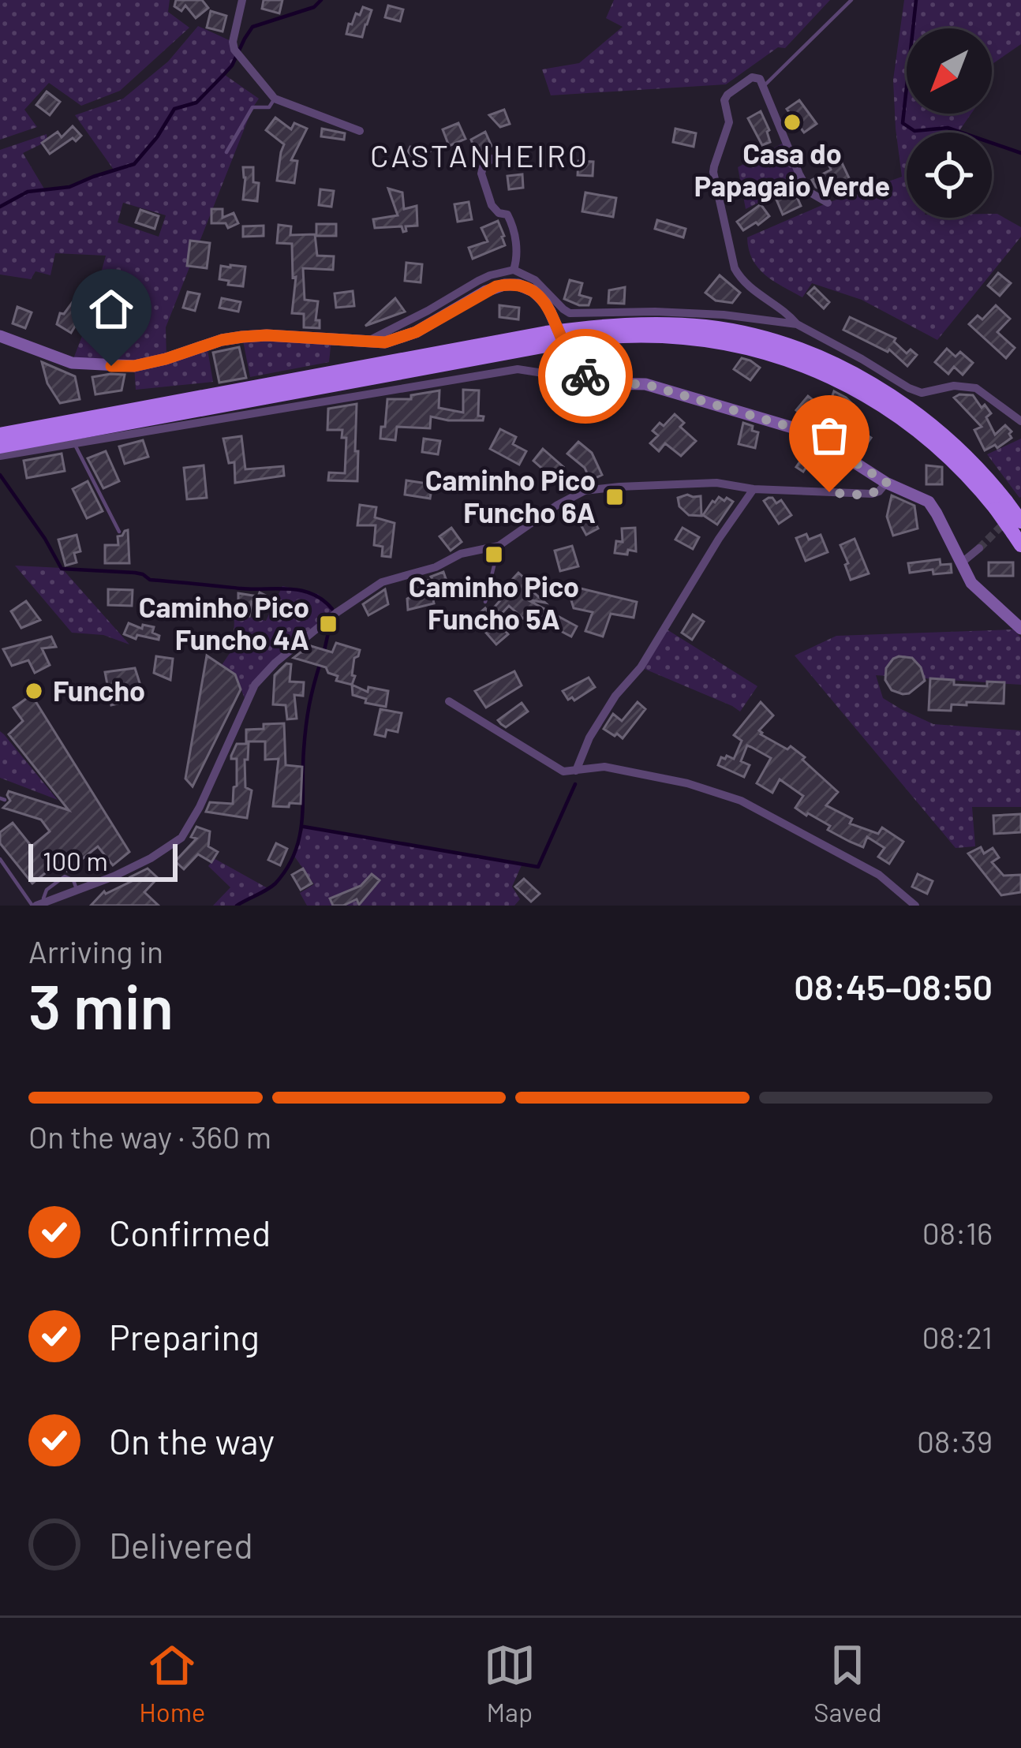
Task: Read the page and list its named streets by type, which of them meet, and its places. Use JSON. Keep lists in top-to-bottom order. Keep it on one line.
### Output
{"districts":["CASTANHEIRO"],"places":{"other":["Casa do Papagaio Verde","Funcho"],"transit":["Caminho Pico Funcho 6A","Caminho Pico Funcho 5A","Caminho Pico Funcho 4A"]},"scale_bar":"100 m","north":"bottom left","page":{"scale":"100 m","heading":["3 min","Arriving in","08:45–08:50"],"bar":"On the way · 360 m","list":[["Confirmed","08:16"],["Preparing","08:21"],["On the way","08:39"],"Delivered"],"tabs":["Home","Map","Saved"]}}
